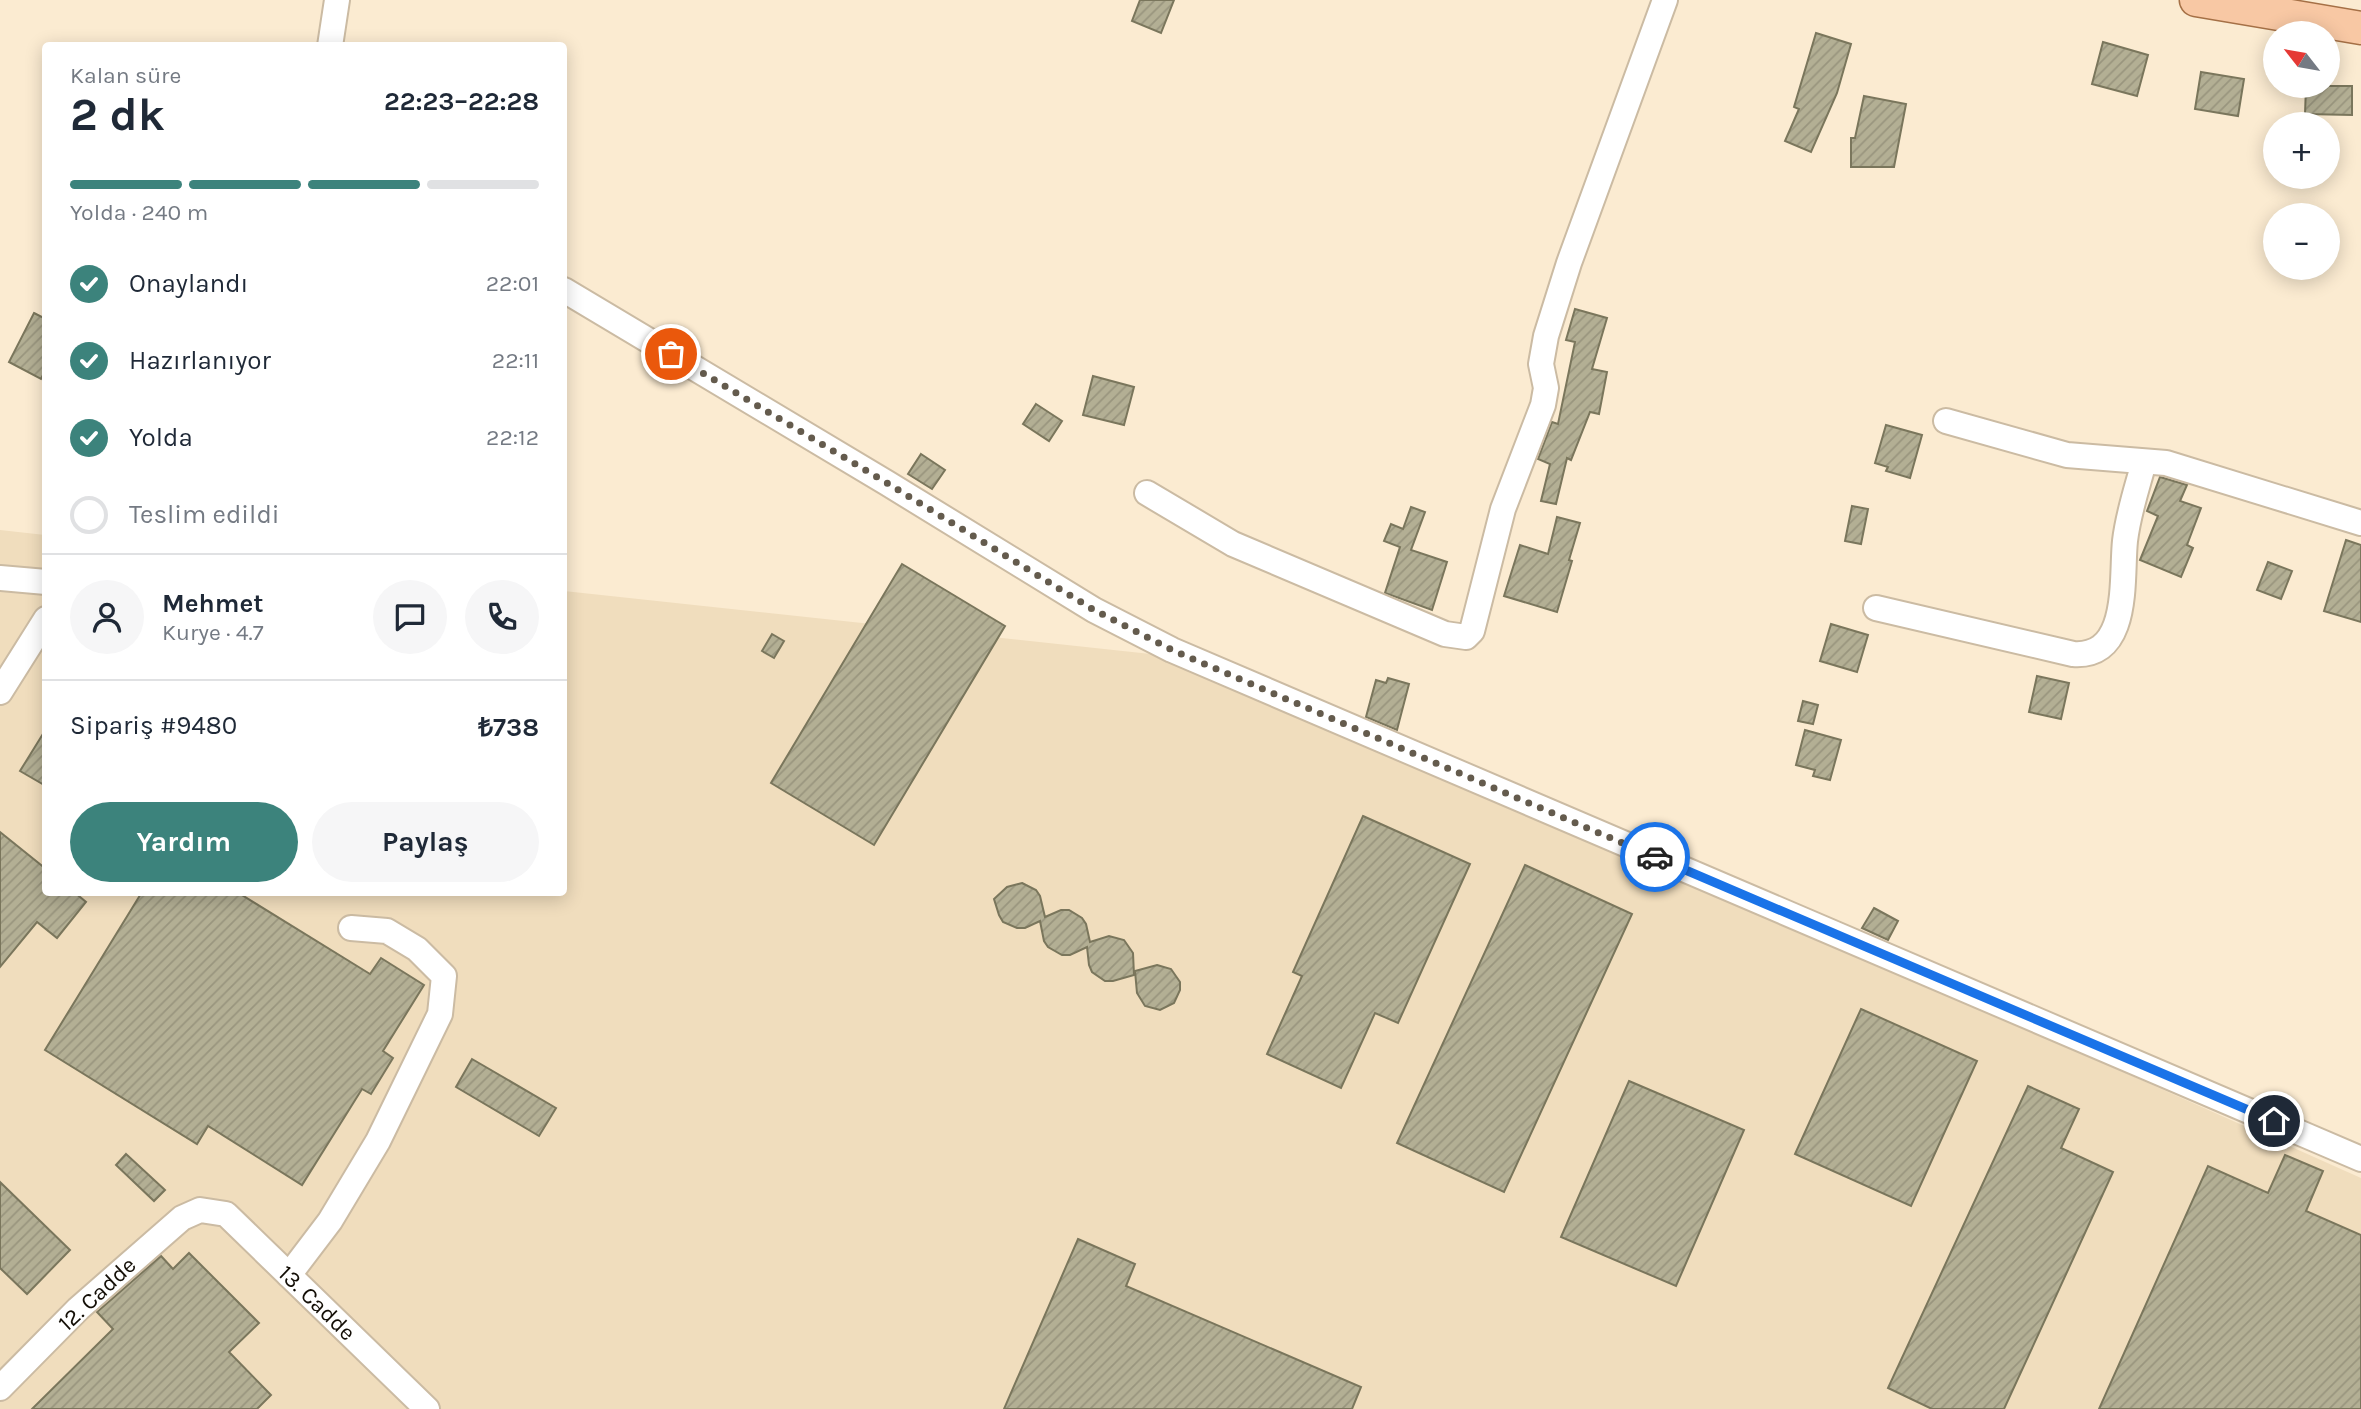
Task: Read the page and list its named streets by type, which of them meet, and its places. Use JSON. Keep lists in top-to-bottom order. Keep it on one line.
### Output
{"streets":{"street":["12. Cadde","13. Cadde"]},"crossings":[["12. Cadde","13. Cadde"]],"north":"top left","page":{"map_buttons":["+","−"],"heading":["2 dk","Kalan süre","22:23–22:28"],"panel":["Mehmet","Kurye · 4.7","Sipariş #9480","₺738"],"bar":"Yolda · 240 m","list":[["Onaylandı","22:01"],["Hazırlanıyor","22:11"],["Yolda","22:12"],"Teslim edildi"],"buttons":["Yardım","Paylaş"]}}
